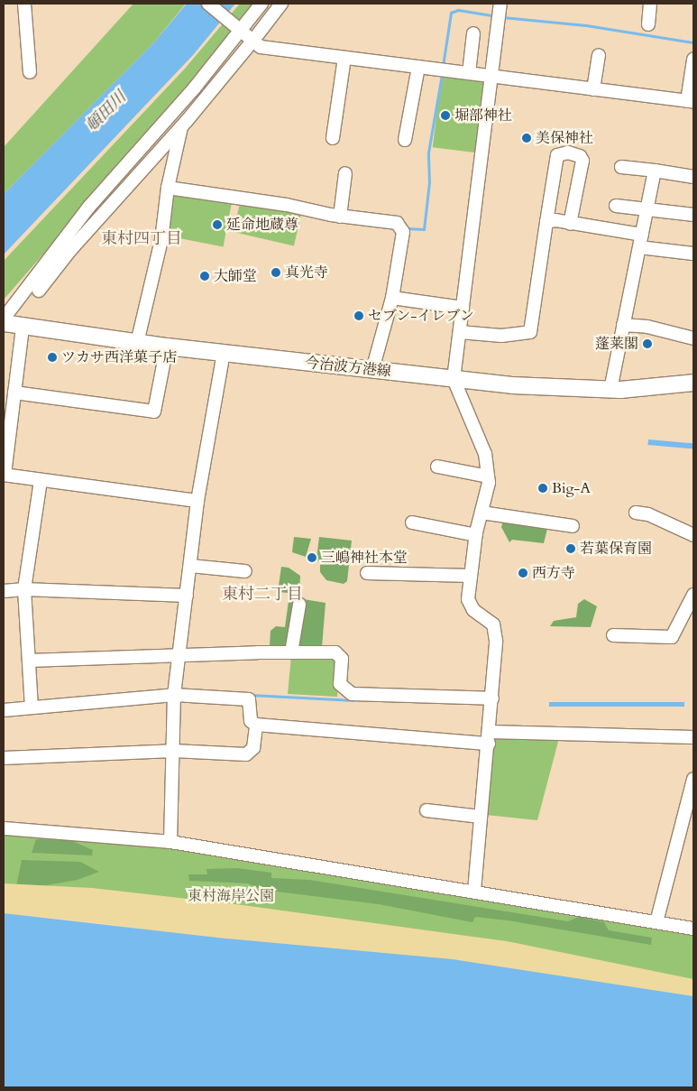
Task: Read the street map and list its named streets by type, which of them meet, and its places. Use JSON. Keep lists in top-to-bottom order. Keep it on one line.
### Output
{"streets":{"main road":["今治波方港線"]},"districts":["東村四丁目","東村二丁目"],"water":["頓田川"],"parks":["東村海岸公園"],"places":["堀部神社","美保神社","延命地蔵尊","真光寺","大師堂","セブン-イレブン","蓬莱閣","ツカサ西洋菓子店","Big-A","若葉保育園","三嶋神社本堂","西方寺"]}
